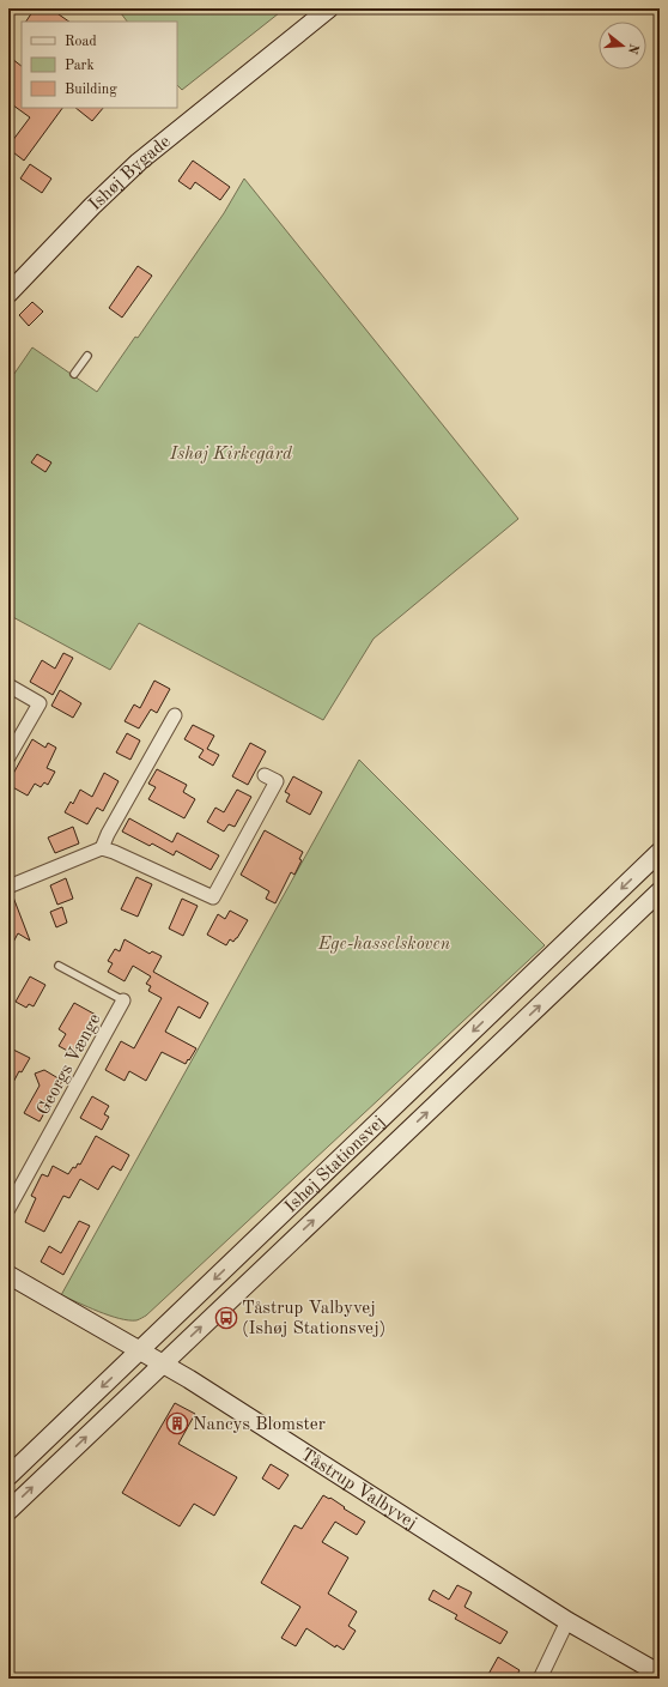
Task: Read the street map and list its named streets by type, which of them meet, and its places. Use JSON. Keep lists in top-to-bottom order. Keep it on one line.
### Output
{"streets":{"main road":["Ishøj Bygade","Ishøj Stationsvej","Tåstrup Valbyvej"],"street":["Georgs Vænge"]},"crossings":[["Ishøj Stationsvej","Tåstrup Valbyvej"]],"parks":["Ishøj Kirkegård","Ege-hasselskoven"],"places":{"bus stop":["Tåstrup Valbyvej (Ishøj Stationsvej)"],"building":["Nancys Blomster"]},"legend":["Road","Park","Building"],"north":"right"}
